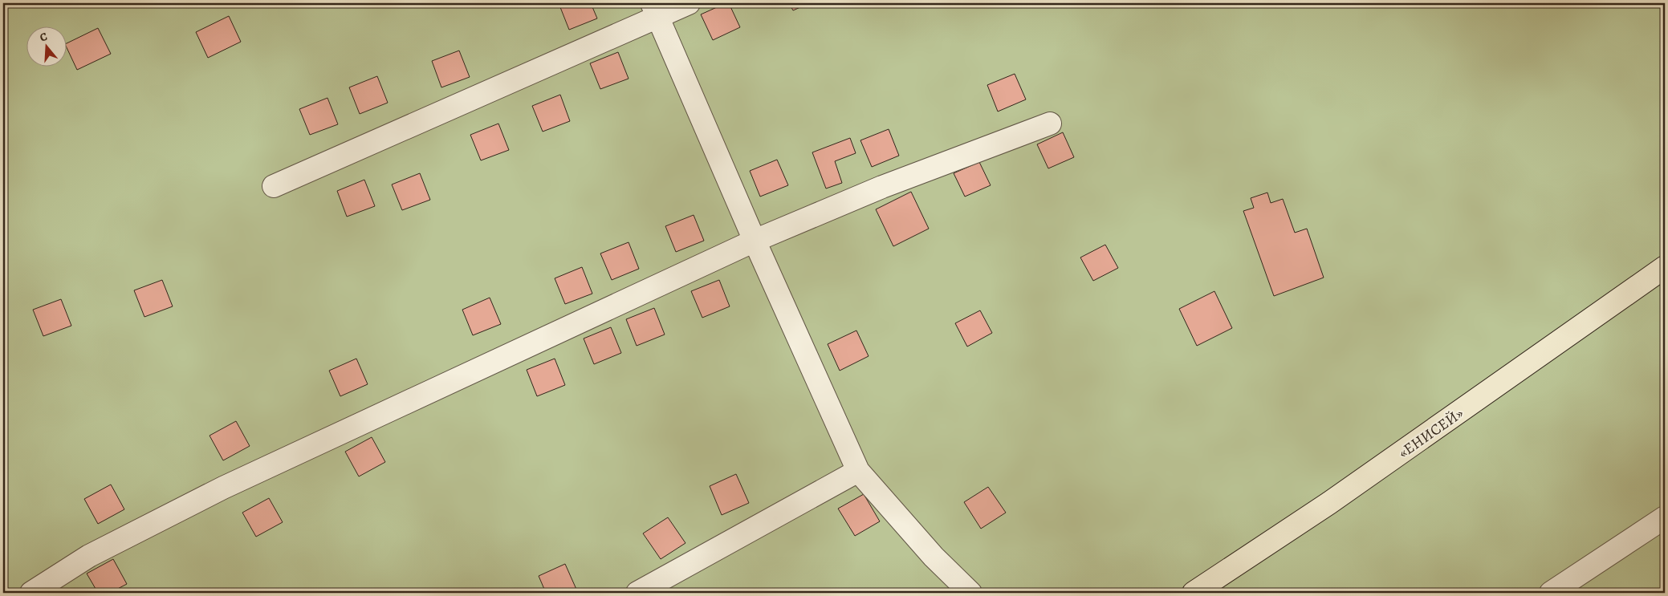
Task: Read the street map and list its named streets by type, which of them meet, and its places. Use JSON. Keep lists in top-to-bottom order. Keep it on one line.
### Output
{"streets":{"highway":["«ЕНИСЕЙ»"]},"north":"top"}
